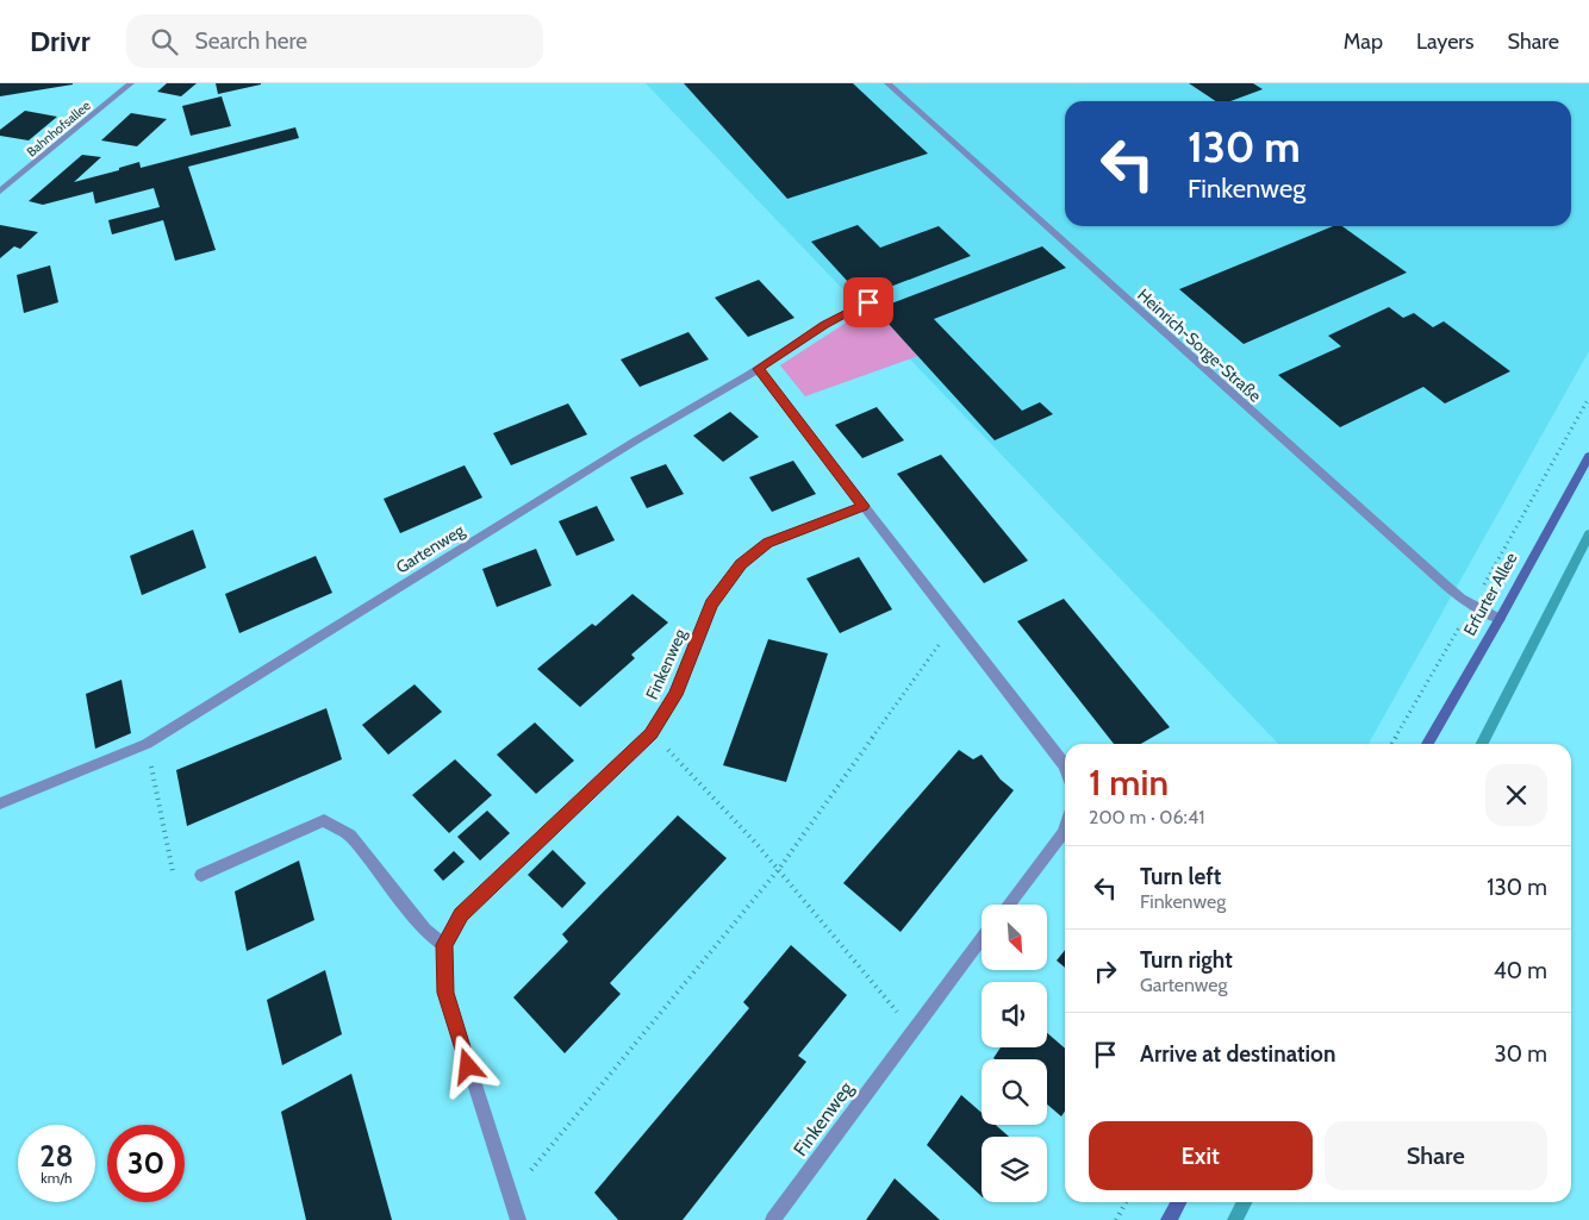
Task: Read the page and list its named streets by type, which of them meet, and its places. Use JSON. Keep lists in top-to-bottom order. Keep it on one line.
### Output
{"streets":{"street":["Bahnhofsallee","Heinrich-Sorge-Straße","Gartenweg","Erfurter Allee","Finkenweg"]},"crossings":[["Heinrich-Sorge-Straße","Erfurter Allee"]],"north":"bottom right","page":{"header":"Drivr","search":"Search here","nav":["Map","Layers","Share"],"turn":["130 m","Finkenweg"],"heading":["1 min","200 m · 06:41"],"list":[{"name":"Turn left","note":"Finkenweg","value":"130 m"},{"name":"Turn right","note":"Gartenweg","value":"40 m"},{"name":"Arrive at destination","value":"30 m"}],"buttons":["Exit","Share"],"speed":"28 km/h","limit":"30"}}
